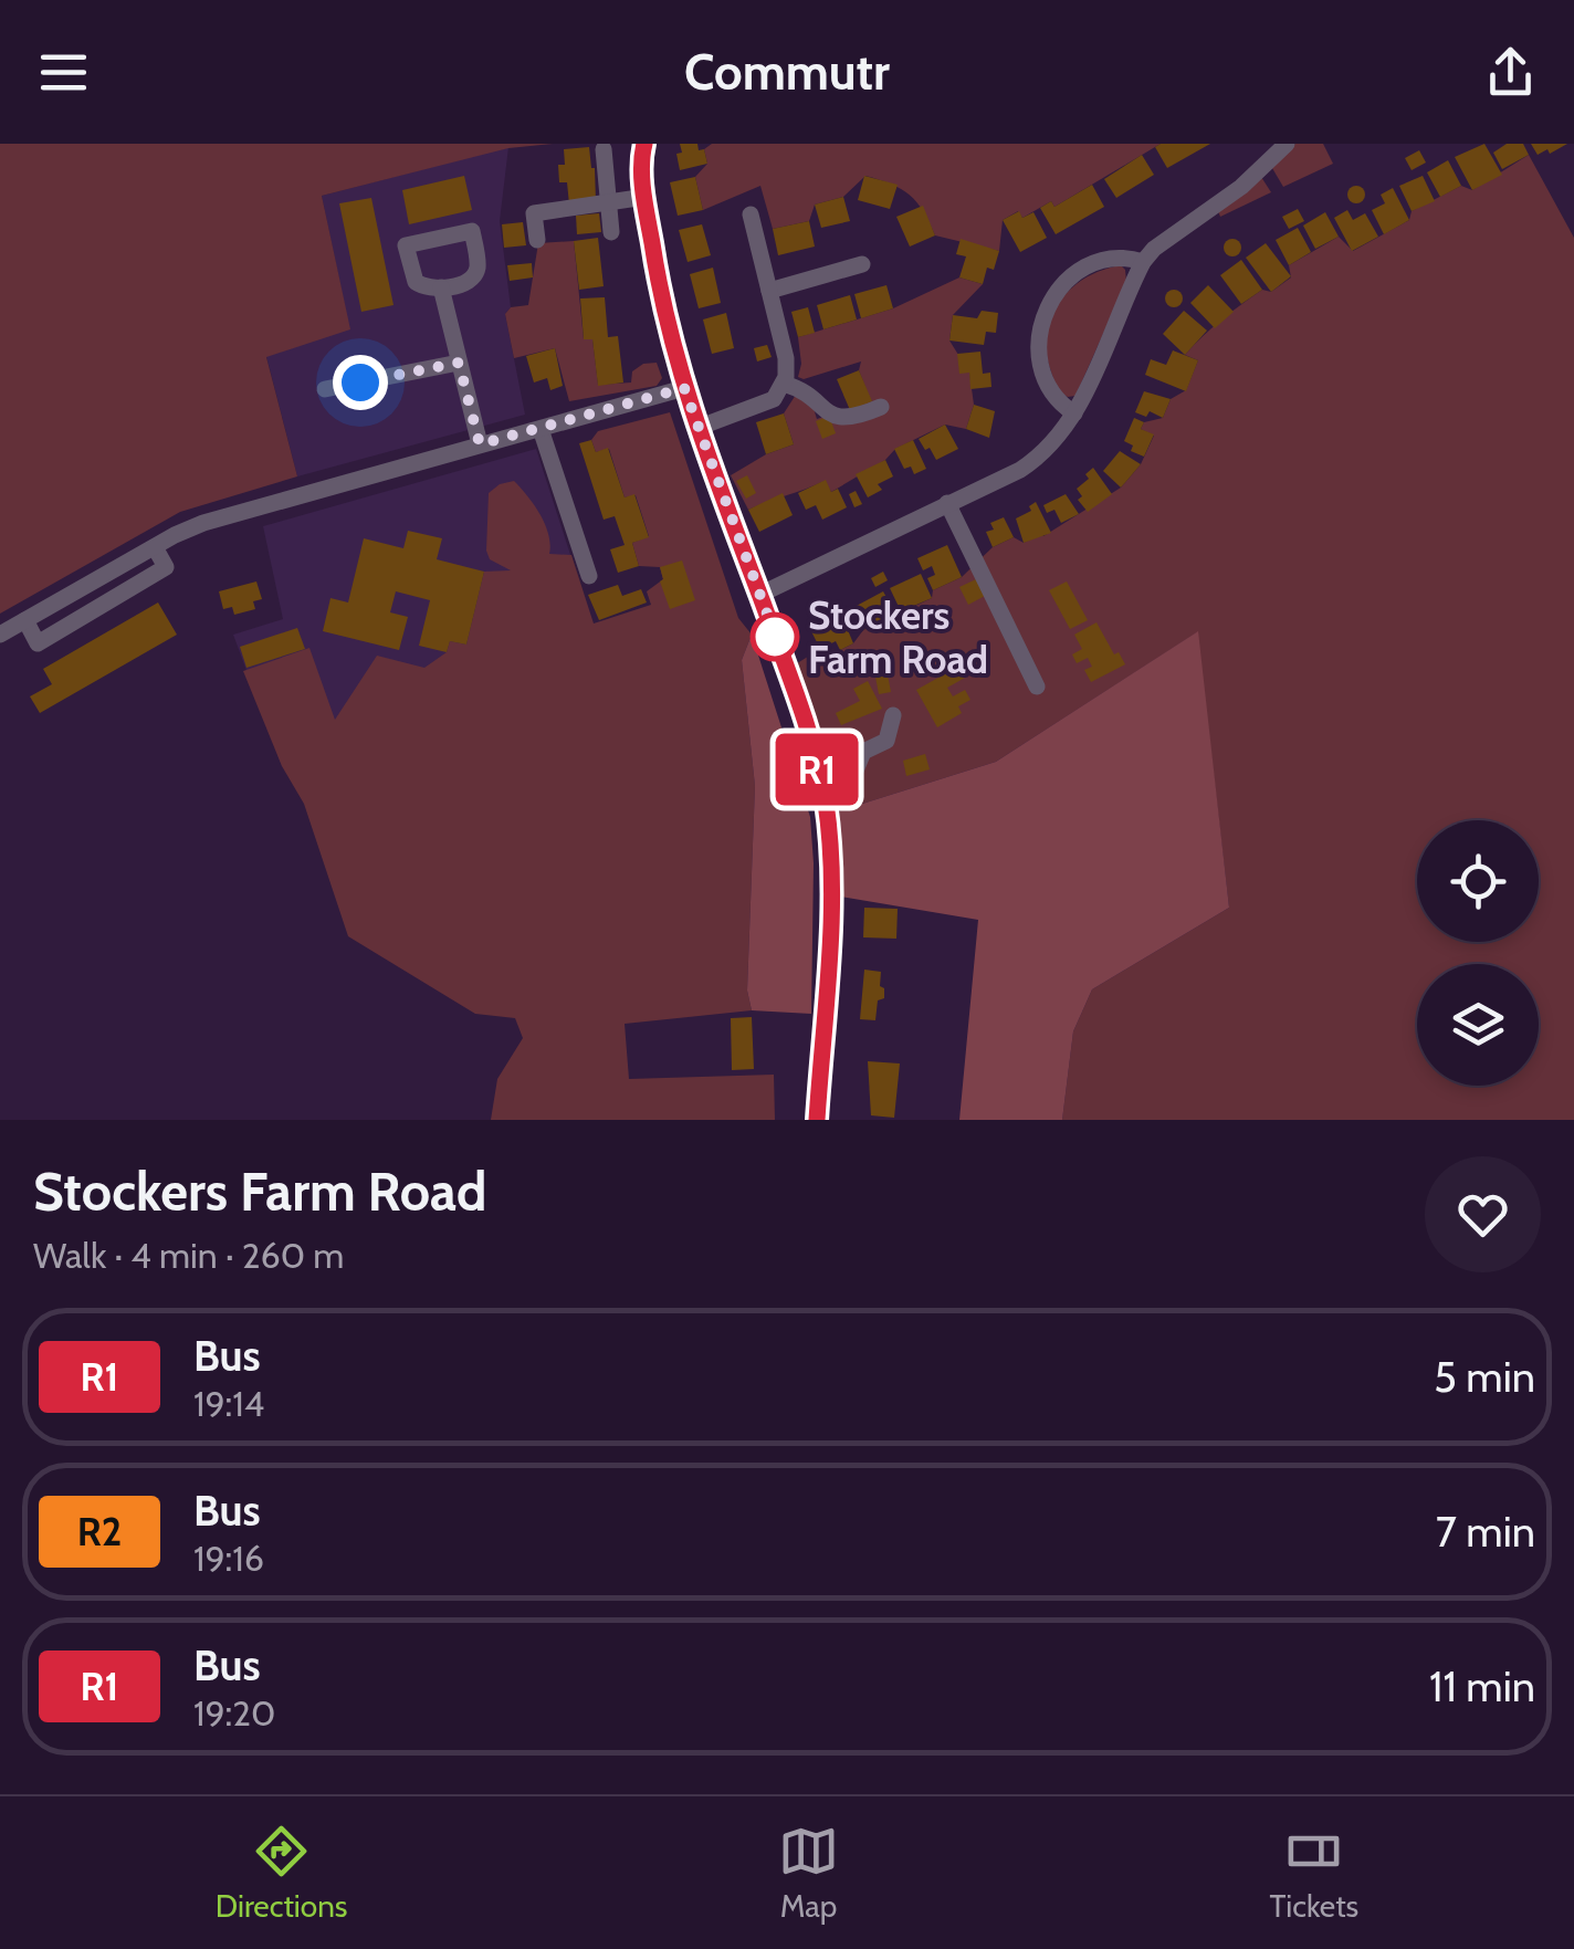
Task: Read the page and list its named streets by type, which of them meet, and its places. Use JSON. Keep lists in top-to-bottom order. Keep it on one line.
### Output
{"places":["Stockers Farm Road"],"lines":["bus line R1"],"page":{"header":"Commutr","on_map":"R1","heading":["Stockers Farm Road","Walk · 4 min · 260 m"],"list":[{"mark":"R1","name":"Bus","note":"19:14","value":"5 min"},{"mark":"R2","name":"Bus","note":"19:16","value":"7 min"},{"mark":"R1","name":"Bus","note":"19:20","value":"11 min"}],"tabs":["Directions","Map","Tickets"]}}
